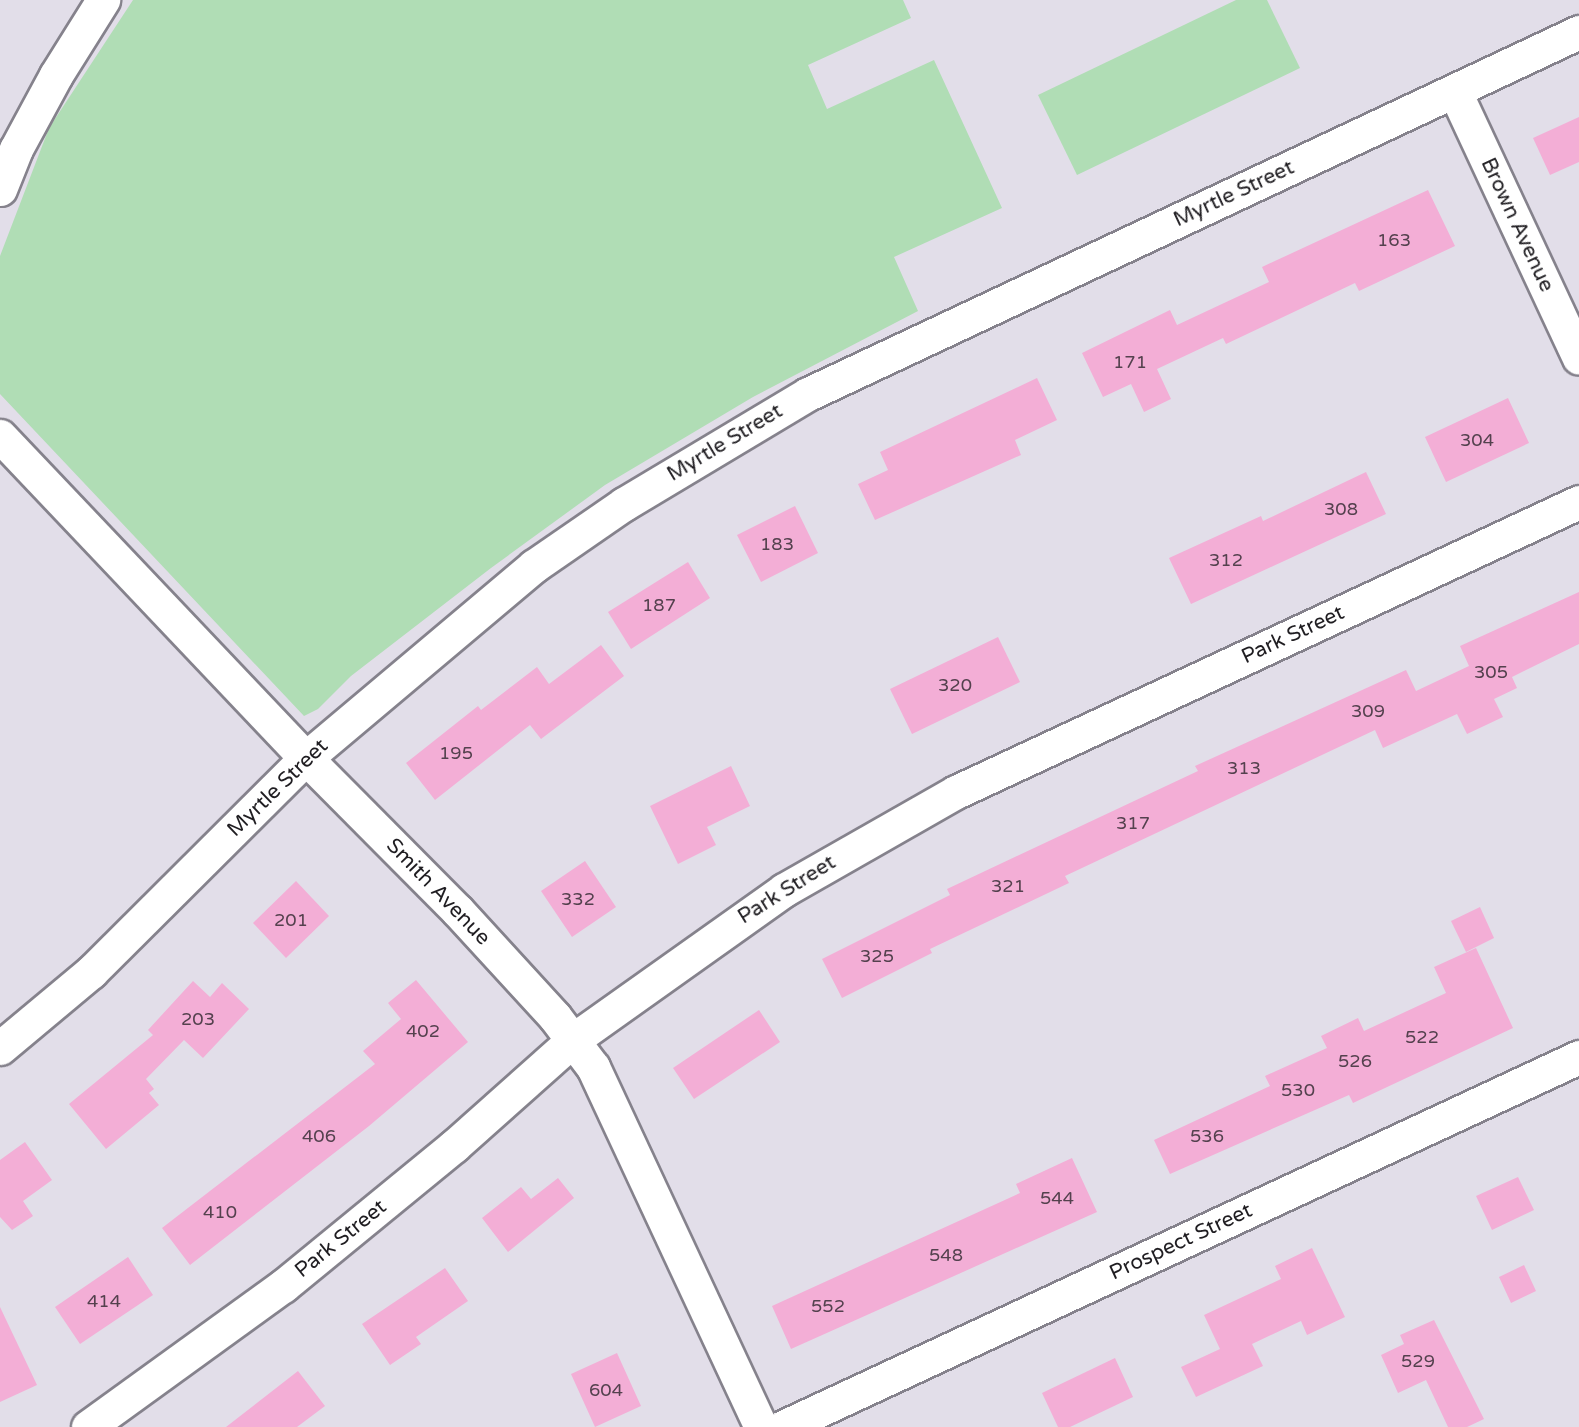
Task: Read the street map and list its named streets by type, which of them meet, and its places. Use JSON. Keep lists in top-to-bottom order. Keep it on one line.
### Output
{"streets":{"street":["Myrtle Street","Brown Avenue","Park Street","Smith Avenue","Prospect Street"]},"crossings":[["Myrtle Street","Brown Avenue"],["Myrtle Street","Smith Avenue"],["Park Street","Smith Avenue"]],"house_numbers":["163","171","304","308","183","312","187","305","320","309","195","313","317","321","332","201","325","203","402","522","526","530","406","536","544","410","548","414","552","529","604"]}
